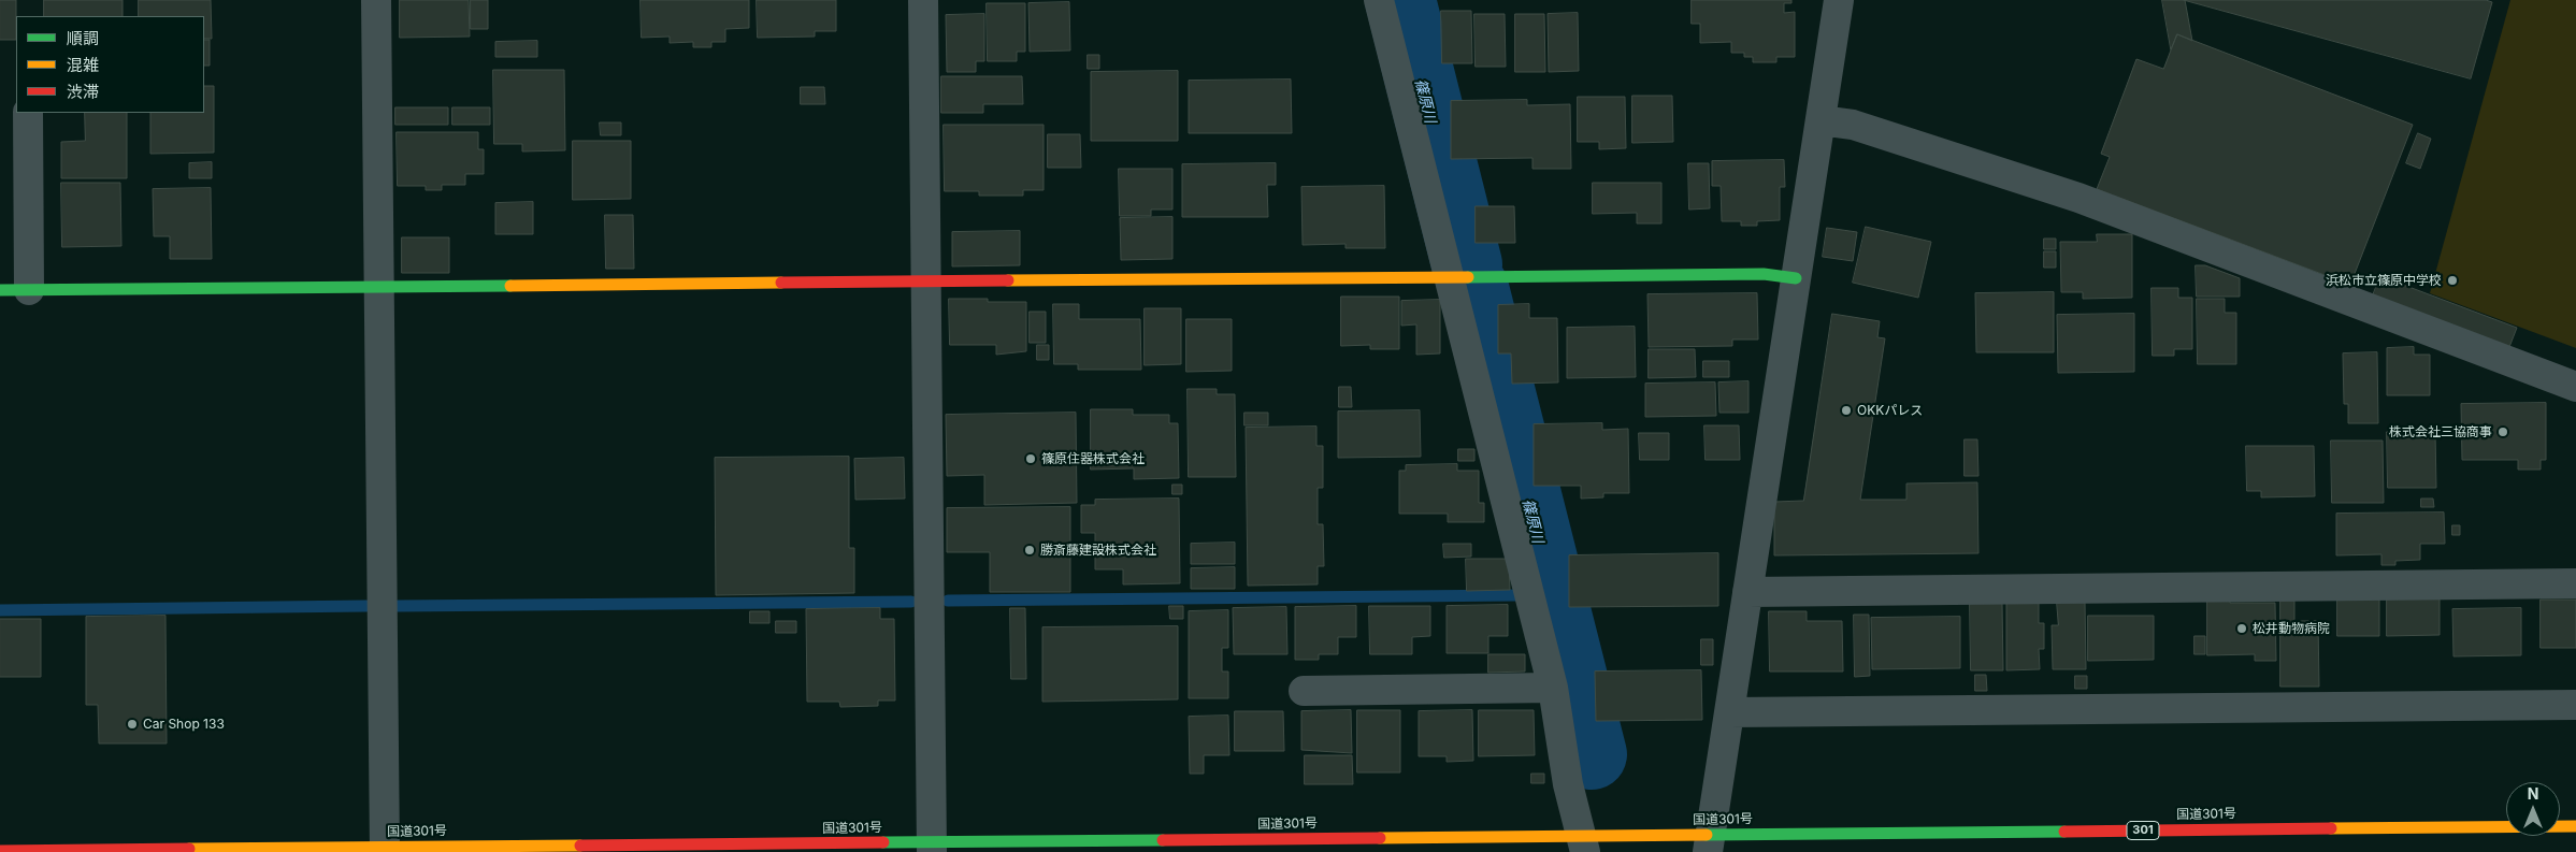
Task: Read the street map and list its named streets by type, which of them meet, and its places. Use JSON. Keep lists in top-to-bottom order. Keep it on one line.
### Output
{"streets":{"main road":["国道301号","301"]},"water":["篠原川"],"places":["浜松市立篠原中学校","OKKパレス","株式会社三協商事","篠原住器株式会社","勝斎藤建設株式会社","松井動物病院","Car Shop 133"],"legend":["順調","混雑","渋滞"],"north":"top"}
